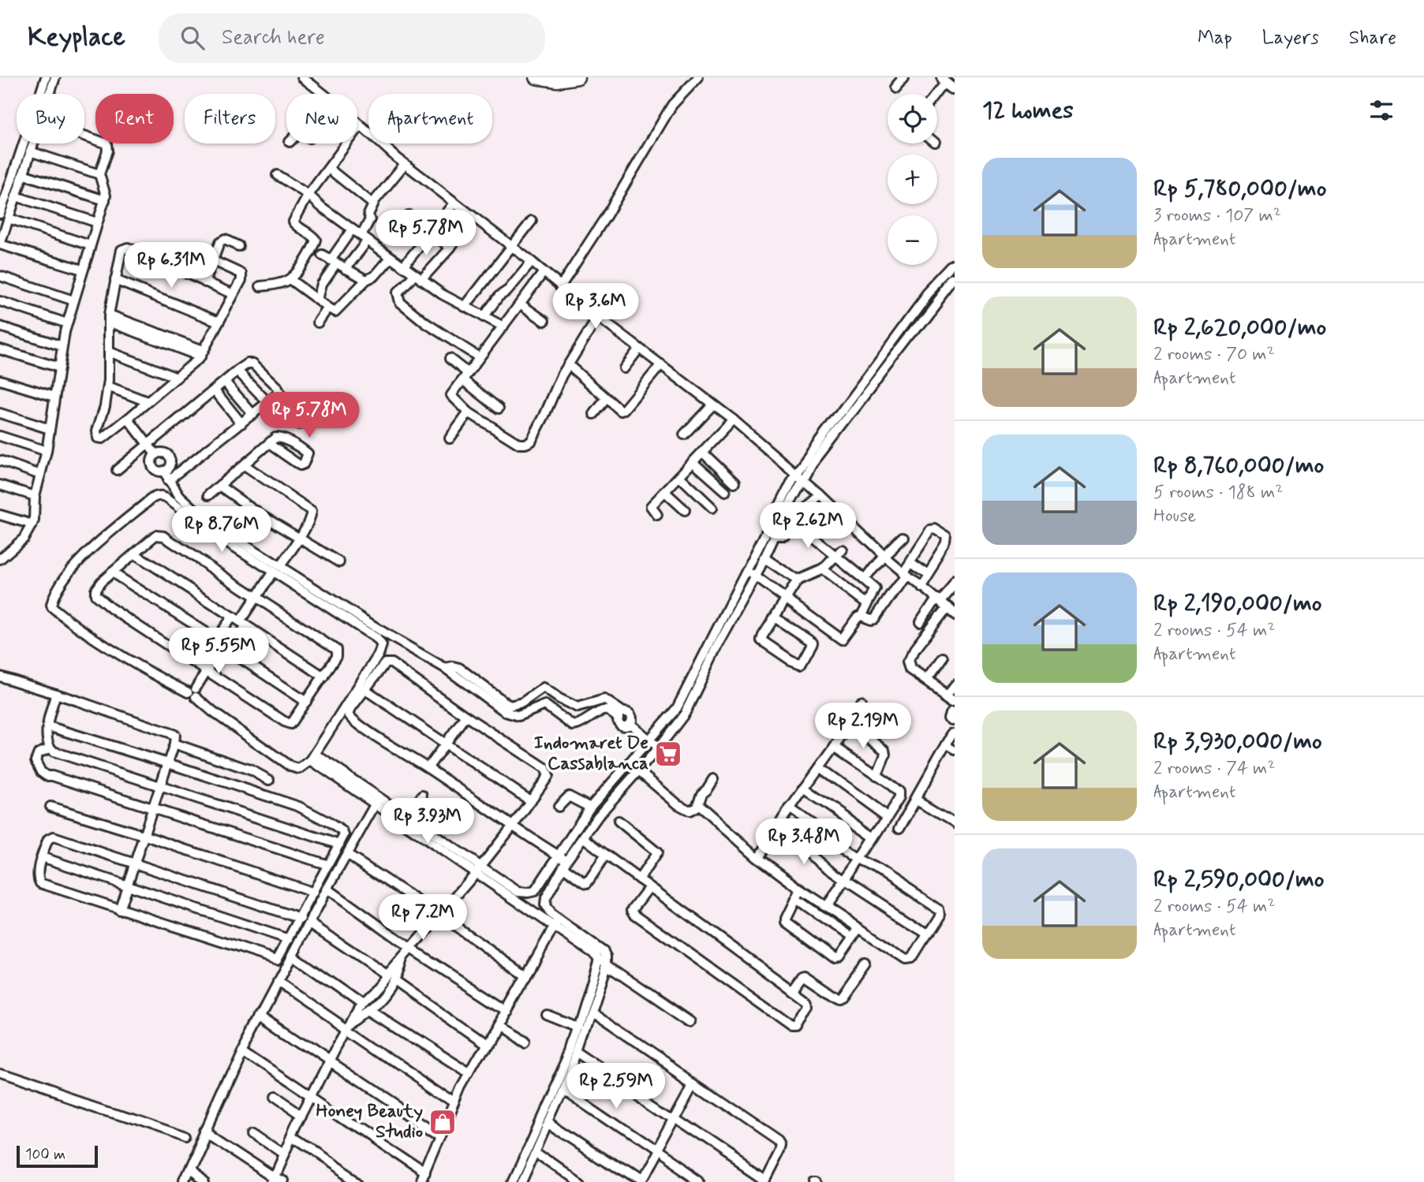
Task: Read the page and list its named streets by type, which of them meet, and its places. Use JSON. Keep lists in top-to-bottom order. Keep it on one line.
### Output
{"places":{"supermarket":["Indomaret De Cassablanca"],"shop":["Honey Beauty Studio"]},"scale_bar":"100 m","page":{"header":"Keyplace","search":"Search here","nav":["Map","Layers","Share"],"heading":"12 homes","map_buttons":["+","−"],"chip":["Buy","Rent","Filters","New","Apartment"],"list":[{"name":"Rp 5,780,000/mo","note":"3 rooms · 107 m² · Apartment"},{"name":"Rp 2,620,000/mo","note":"2 rooms · 70 m² · Apartment"},{"name":"Rp 8,760,000/mo","note":"5 rooms · 188 m² · House"},{"name":"Rp 2,190,000/mo","note":"2 rooms · 54 m² · Apartment"},{"name":"Rp 3,930,000/mo","note":"2 rooms · 74 m² · Apartment"},{"name":"Rp 2,590,000/mo","note":"2 rooms · 54 m² · Apartment"}],"price":["Rp 5.78M","Rp 6.31M","Rp 3.6M","Rp 5.78M","Rp 2.62M","Rp 8.76M","Rp 5.55M","Rp 2.19M","Rp 3.93M","Rp 3.48M","Rp 7.2M","Rp 2.59M"],"scale":"100 m"}}
